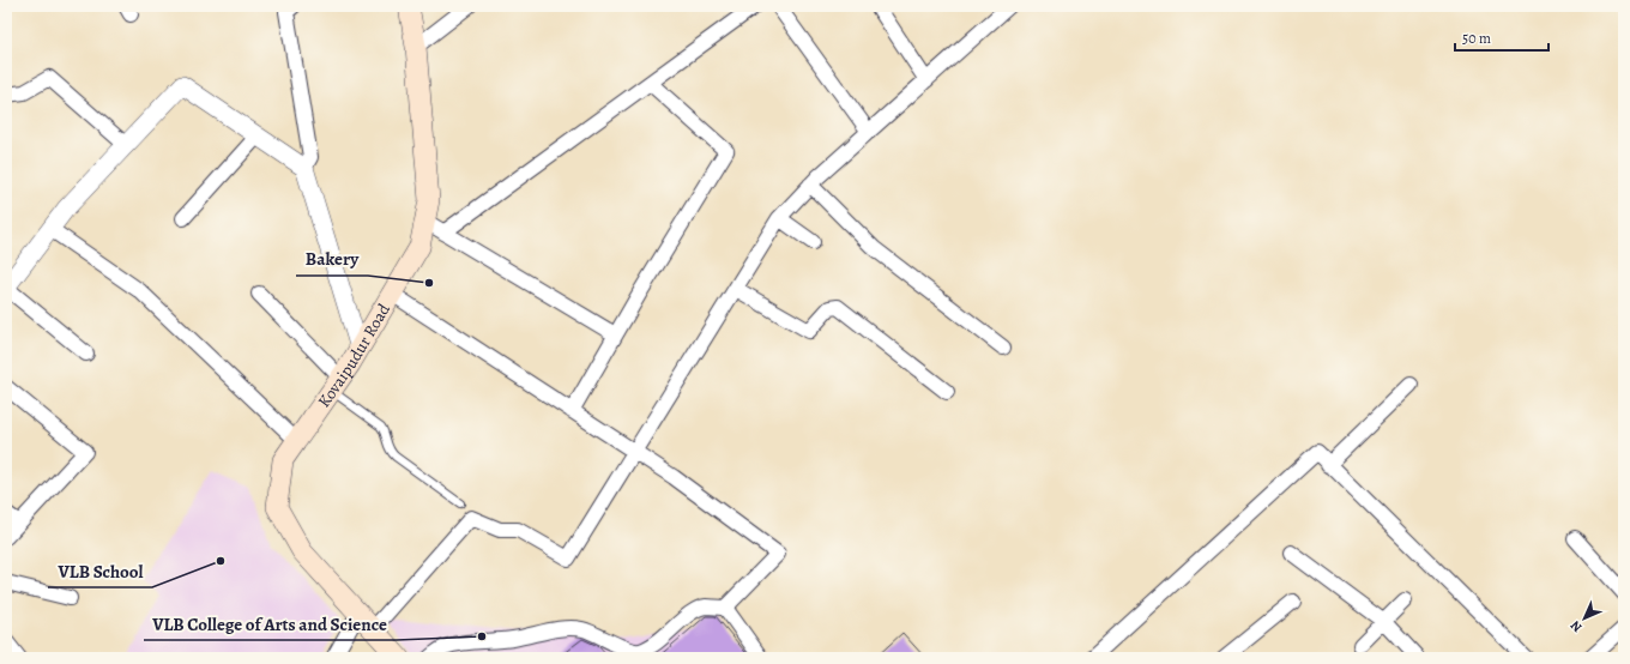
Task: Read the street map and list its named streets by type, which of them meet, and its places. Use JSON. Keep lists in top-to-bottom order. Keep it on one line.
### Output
{"streets":{"main road":["Kovaipudur Road"]},"places":["Bakery","VLB School","VLB College of Arts and Science"],"scale_bar":"50 m","north":"bottom left"}
